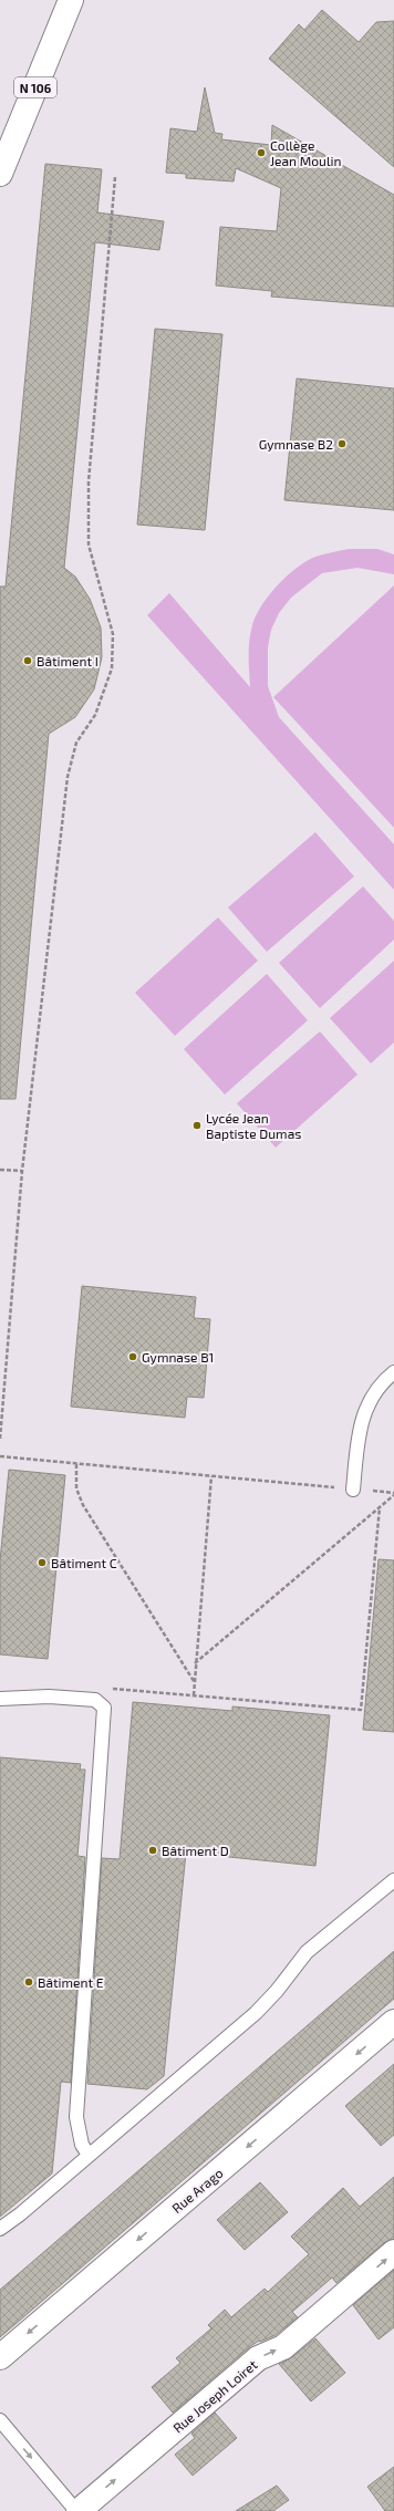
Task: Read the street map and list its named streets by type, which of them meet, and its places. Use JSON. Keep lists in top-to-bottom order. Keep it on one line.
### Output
{"streets":{"street":["N 106","Rue Arago","Rue Joseph Loiret"]},"one_way":["Rue Arago","Rue Joseph Loiret"],"places":["Collège Jean Moulin","Gymnase B2","Bâtiment I","Lycée Jean Baptiste Dumas","Gymnase B1","Bâtiment C","Bâtiment D","Bâtiment E"]}
